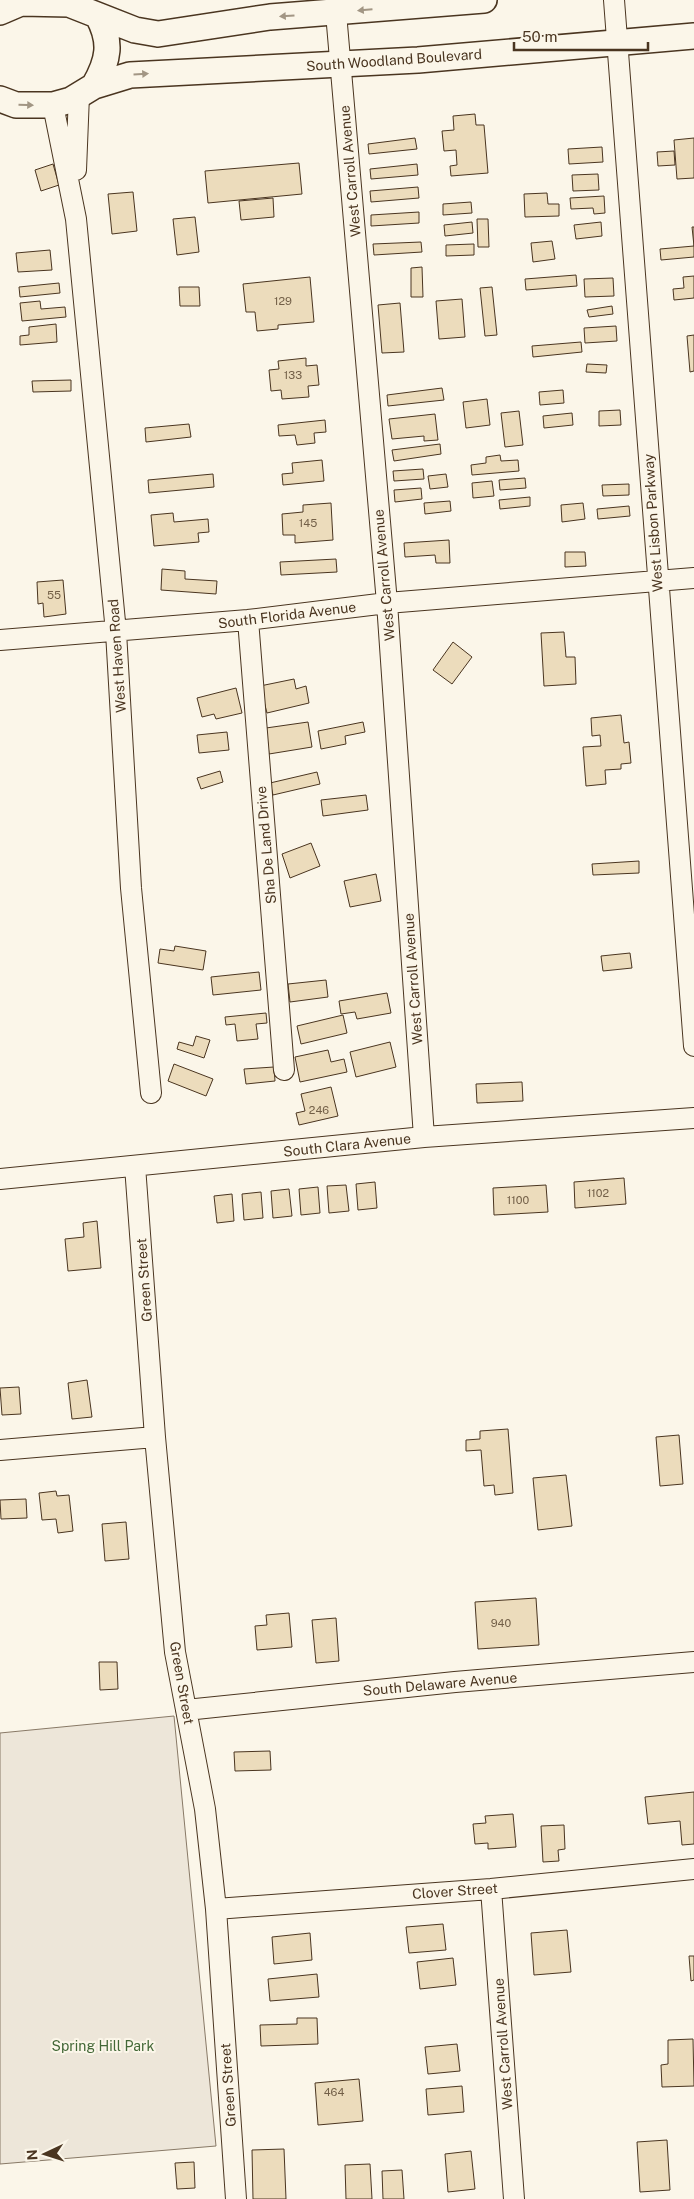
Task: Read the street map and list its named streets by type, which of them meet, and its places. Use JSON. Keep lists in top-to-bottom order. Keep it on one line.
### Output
{"streets":{"main road":["South Woodland Boulevard"],"street":["West Carroll Avenue","West Lisbon Parkway","South Florida Avenue","West Haven Road","Sha De Land Drive","South Clara Avenue","Green Street","South Delaware Avenue","Clover Street"]},"crossings":[["South Woodland Boulevard","West Carroll Avenue"],["South Woodland Boulevard","West Lisbon Parkway"],["South Woodland Boulevard","West Haven Road"],["West Carroll Avenue","South Florida Avenue"],["West Carroll Avenue","South Clara Avenue"],["West Carroll Avenue","Clover Street"],["West Lisbon Parkway","South Florida Avenue"],["South Florida Avenue","West Haven Road"],["South Florida Avenue","Sha De Land Drive"],["South Clara Avenue","Green Street"],["Green Street","South Delaware Avenue"],["Green Street","Clover Street"]],"parks":["Spring Hill Park"],"house_numbers":["129","133","145","55","246","1102","1100","940","464"],"scale_bar":"50 m","north":"left"}
